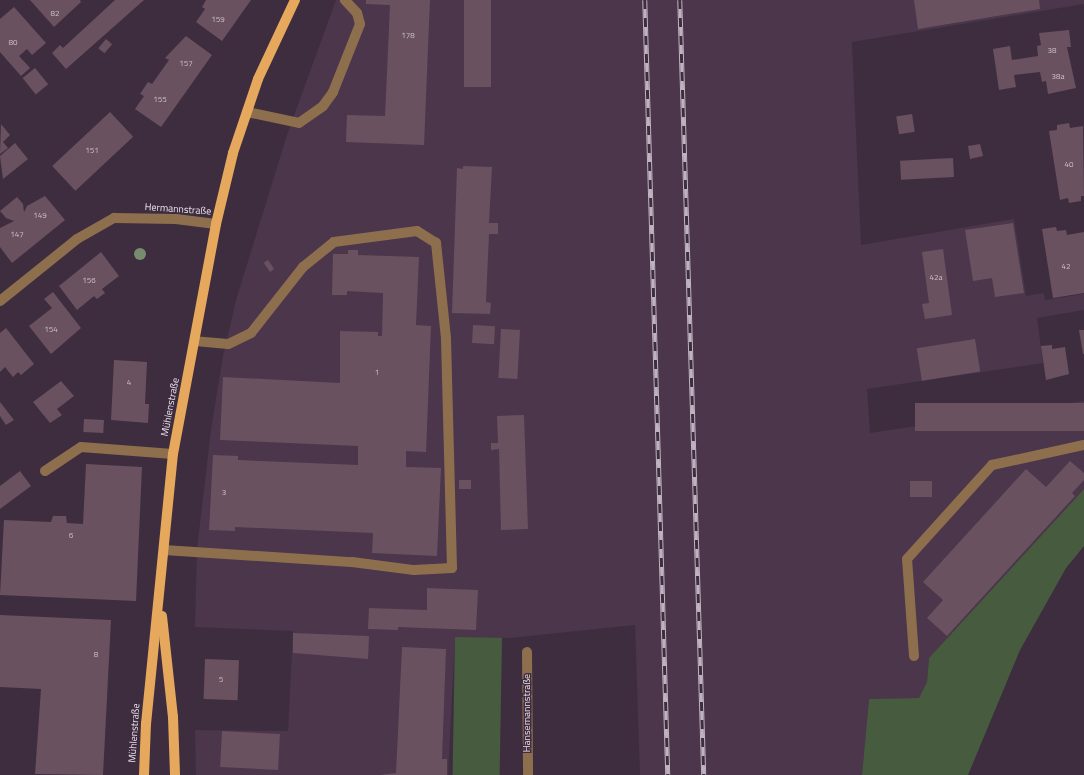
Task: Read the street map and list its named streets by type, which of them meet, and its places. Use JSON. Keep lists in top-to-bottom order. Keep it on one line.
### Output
{"streets":{"main road":["Hermannstraße","Mühlenstraße"],"street":["Hansemannstraße"]},"crossings":[["Hermannstraße","Mühlenstraße"]],"house_numbers":["82","159","178","80","38","157","38a","155","151","40","149","147","42","42a","156","154","1","4","3","6","8","5"]}
